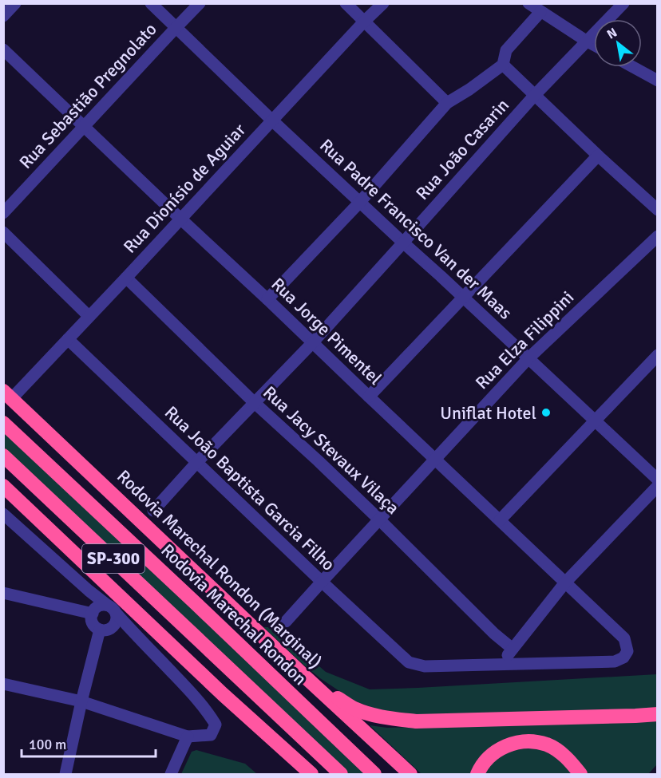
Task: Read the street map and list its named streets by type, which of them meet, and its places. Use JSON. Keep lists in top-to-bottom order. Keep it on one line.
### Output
{"streets":{"highway":["SP-300","Rodovia Marechal Rondon (Marginal)","Rodovia Marechal Rondon"],"street":["Rua Sebastião Pregnolato","Rua João Casarin","Rua Dionísio de Aguiar","Rua Padre Francisco Van der Maas","Rua Jorge Pimentel","Rua Elza Filippini","Rua Jacy Stevaux Vilaça","Rua João Baptista Garcia Filho"]},"crossings":[["Rua Sebastião Pregnolato","Rua Padre Francisco Van der Maas"],["Rua Sebastião Pregnolato","Rua Jorge Pimentel"],["Rua João Casarin","Rua Padre Francisco Van der Maas"],["Rua João Casarin","Rua Jorge Pimentel"],["Rua João Casarin","Rua Jacy Stevaux Vilaça"],["Rua João Casarin","Rua João Baptista Garcia Filho"],["Rua Dionísio de Aguiar","Rua Padre Francisco Van der Maas"],["Rua Dionísio de Aguiar","Rua Jorge Pimentel"],["Rua Dionísio de Aguiar","Rua Jacy Stevaux Vilaça"],["Rua Dionísio de Aguiar","Rua João Baptista Garcia Filho"],["Rua Dionísio de Aguiar","Rodovia Marechal Rondon (Marginal)"],["Rua Padre Francisco Van der Maas","Rua Elza Filippini"],["Rua Jorge Pimentel","Rua Elza Filippini"],["Rua Jorge Pimentel","Rua João Baptista Garcia Filho"],["Rua Elza Filippini","Rua Jacy Stevaux Vilaça"],["Rua Elza Filippini","Rua João Baptista Garcia Filho"]],"places":["Uniflat Hotel"],"scale_bar":"100 m","north":"top left"}
